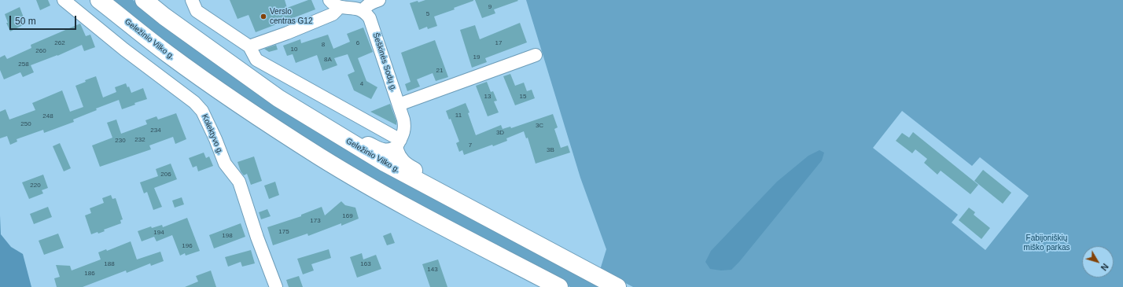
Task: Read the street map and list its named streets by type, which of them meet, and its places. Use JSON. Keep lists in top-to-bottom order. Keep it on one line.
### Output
{"streets":{"highway":["Geležinio Vilko g."],"street":["Šeškinės Sodų g.","Kolektyvo g."]},"parks":["Fabijoniškių miško parkas"],"places":["Verslo centras G12"],"house_numbers":["9","5","262","6","17","8","10","260","19","8A","258","21","4","13","15","11","248","250","3C","234","3D","232","230","7","3B","206","220","169","173","175","194","198","196","188","163","143","186"],"scale_bar":"50 m","north":"bottom right"}
